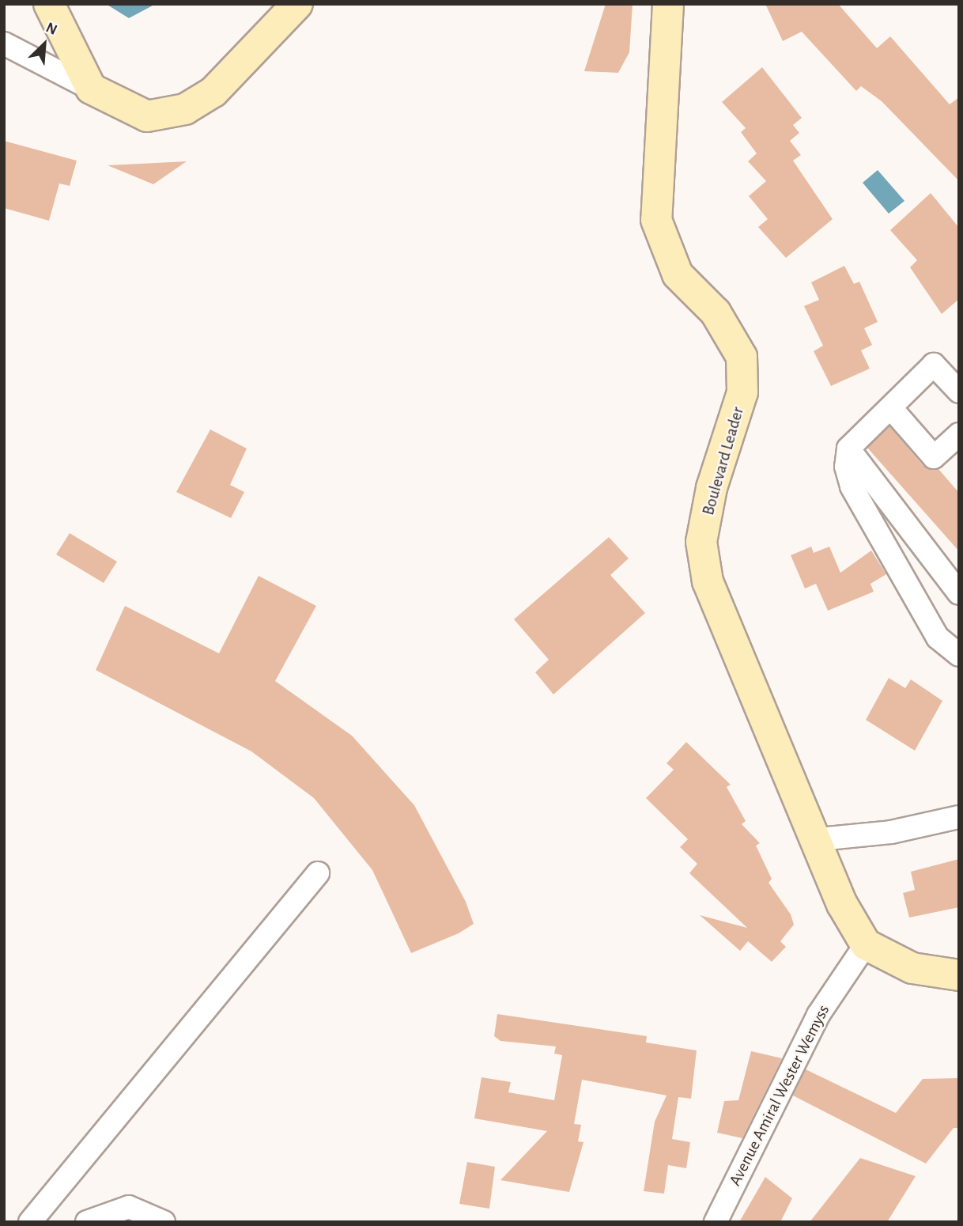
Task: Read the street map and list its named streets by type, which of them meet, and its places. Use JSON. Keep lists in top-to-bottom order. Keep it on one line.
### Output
{"streets":{"street":["Boulevard Leader","Avenue Amiral Wester Wemyss"]},"crossings":[["Boulevard Leader","Avenue Amiral Wester Wemyss"]],"north":"top right"}
